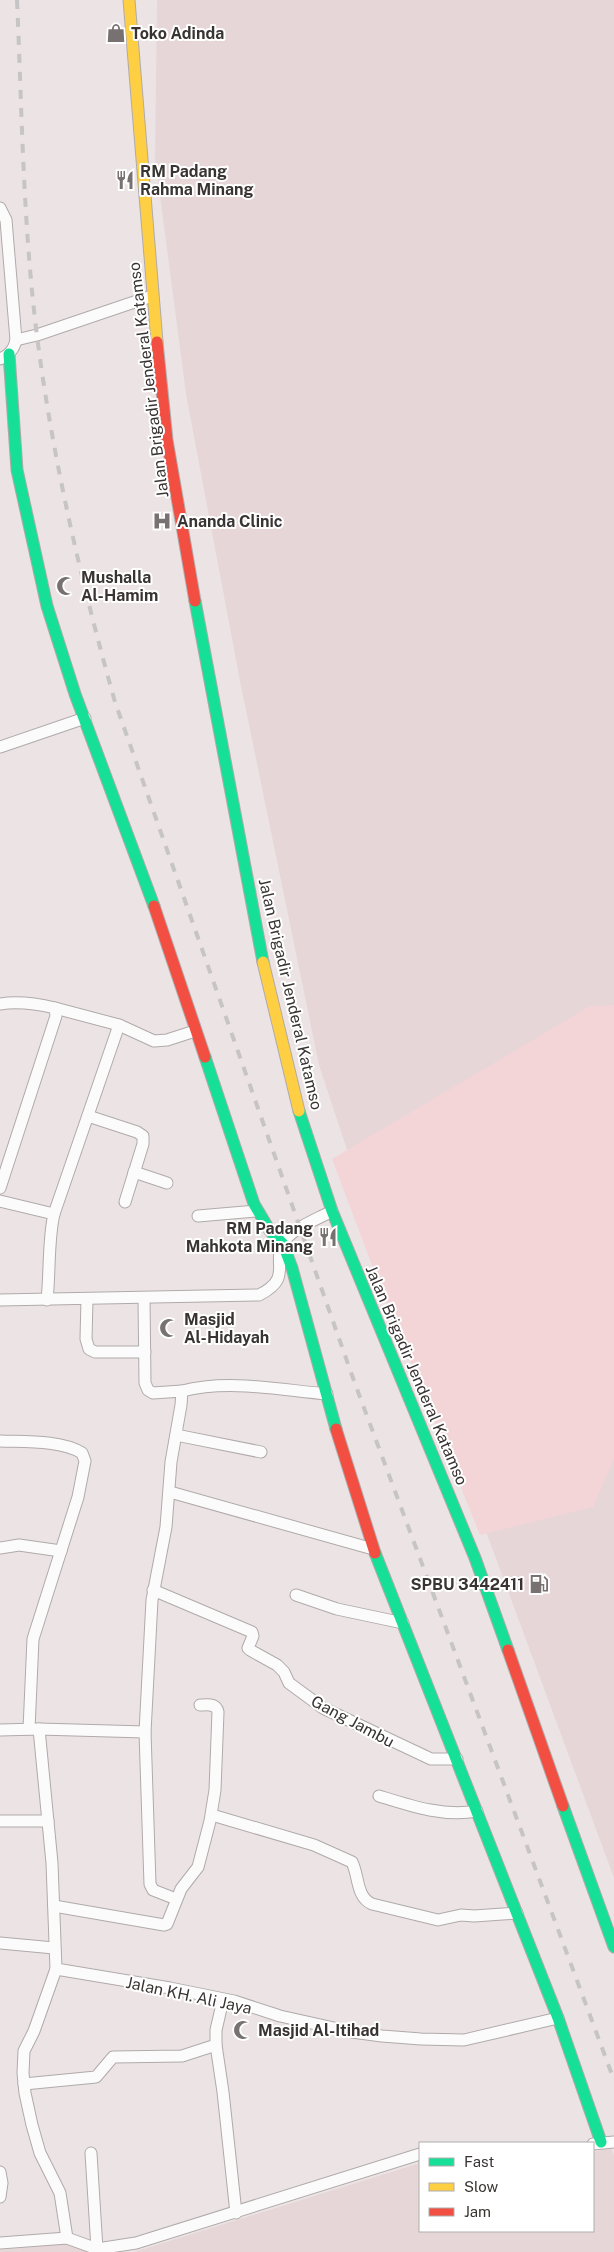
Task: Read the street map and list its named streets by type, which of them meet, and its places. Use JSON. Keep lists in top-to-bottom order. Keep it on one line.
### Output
{"streets":{"main road":["Jalan Brigadir Jenderal Katamso"],"street":["Gang Jambu","Jalan KH. Ali Jaya"]},"places":{"shop":["Toko Adinda"],"restaurant":["RM Padang Rahma Minang","RM Padang Mahkota Minang"],"hospital":["Ananda Clinic"],"mosque":["Mushalla Al-Hamim","Masjid Al-Hidayah","Masjid Al-Itihad"],"fuel station":["SPBU 3442411"]},"legend":["Fast","Slow","Jam"]}
